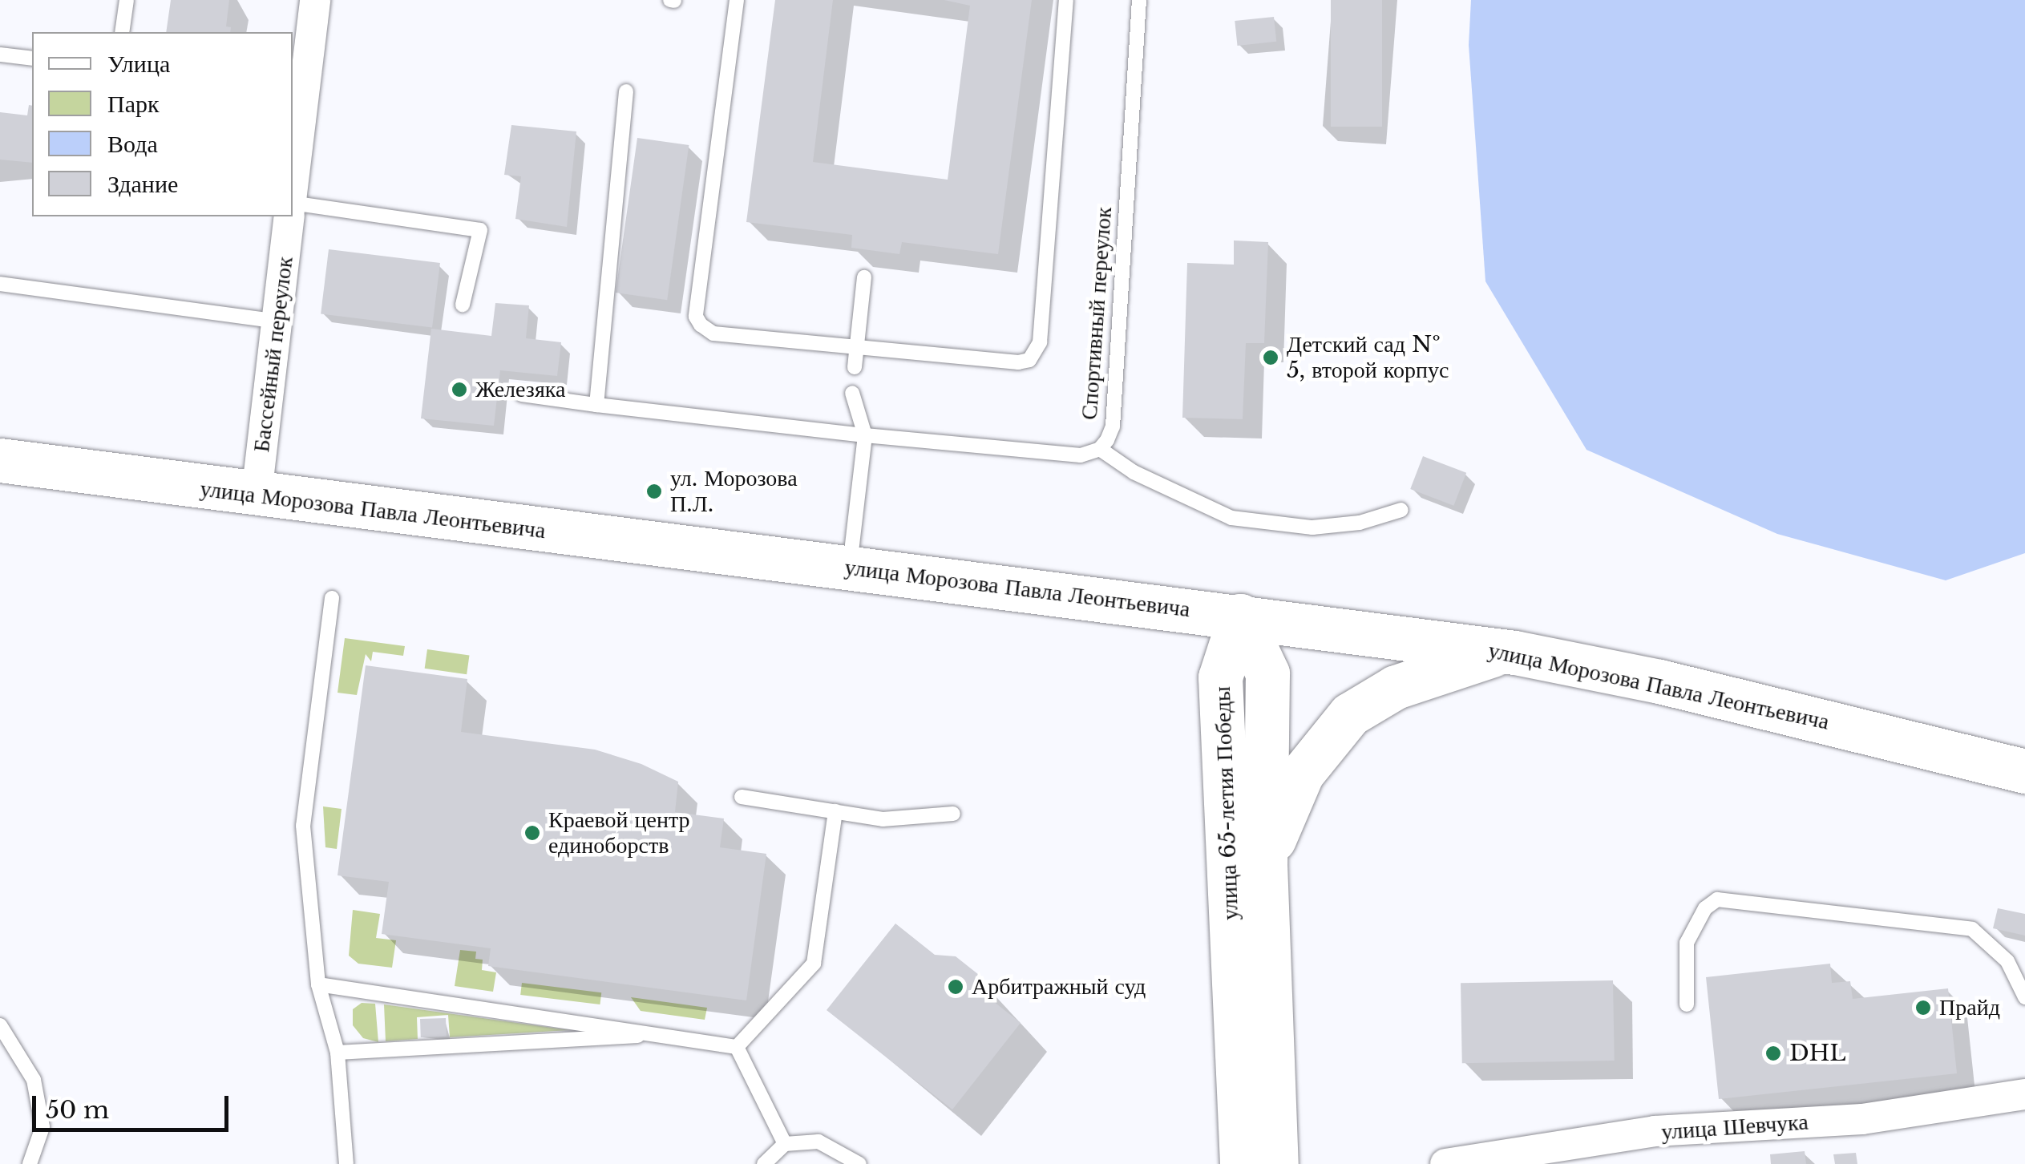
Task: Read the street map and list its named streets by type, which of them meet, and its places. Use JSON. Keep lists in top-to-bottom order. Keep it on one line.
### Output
{"streets":{"main road":["улица Морозова Павла Леонтьевича","улица 65-летия Победы"],"street":["Бассейный переулок","улица Шевчука"],"lane":["Спортивный переулок"]},"crossings":[["Бассейный переулок","улица Морозова Павла Леонтьевича"],["улица Морозова Павла Леонтьевича","улица 65-летия Победы"]],"places":["Детский сад № 5, второй корпус","Железяка","ул. Морозова П.Л.","Краевой центр единоборств","Арбитражный суд","Прайд","DHL"],"legend":["Улица","Парк","Вода","Здание"],"scale_bar":"50 m"}
